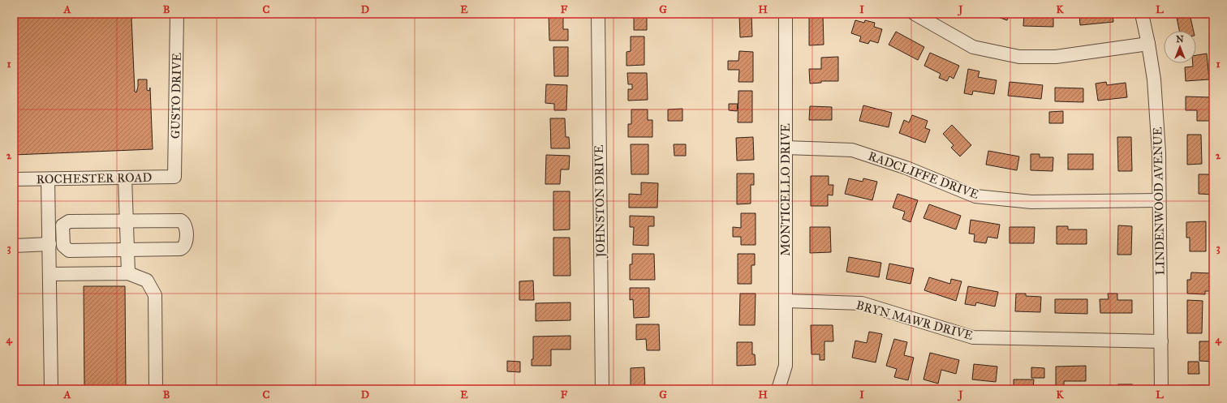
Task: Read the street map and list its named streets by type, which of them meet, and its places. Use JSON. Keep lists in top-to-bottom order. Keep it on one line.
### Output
{"streets":{"street":["GUSTO DRIVE","RADCLIFFE DRIVE","ROCHESTER ROAD","MONTICELLO DRIVE","JOHNSTON DRIVE","LINDENWOOD AVENUE","BRYN MAWR DRIVE"]},"crossings":[["GUSTO DRIVE","ROCHESTER ROAD"],["RADCLIFFE DRIVE","MONTICELLO DRIVE"],["RADCLIFFE DRIVE","LINDENWOOD AVENUE"],["MONTICELLO DRIVE","BRYN MAWR DRIVE"],["LINDENWOOD AVENUE","BRYN MAWR DRIVE"]],"north":"top","grid":{"columns":["A","B","C","D","E","F","G","H","I","J","K","L"],"rows":["1","2","3","4"]}}
